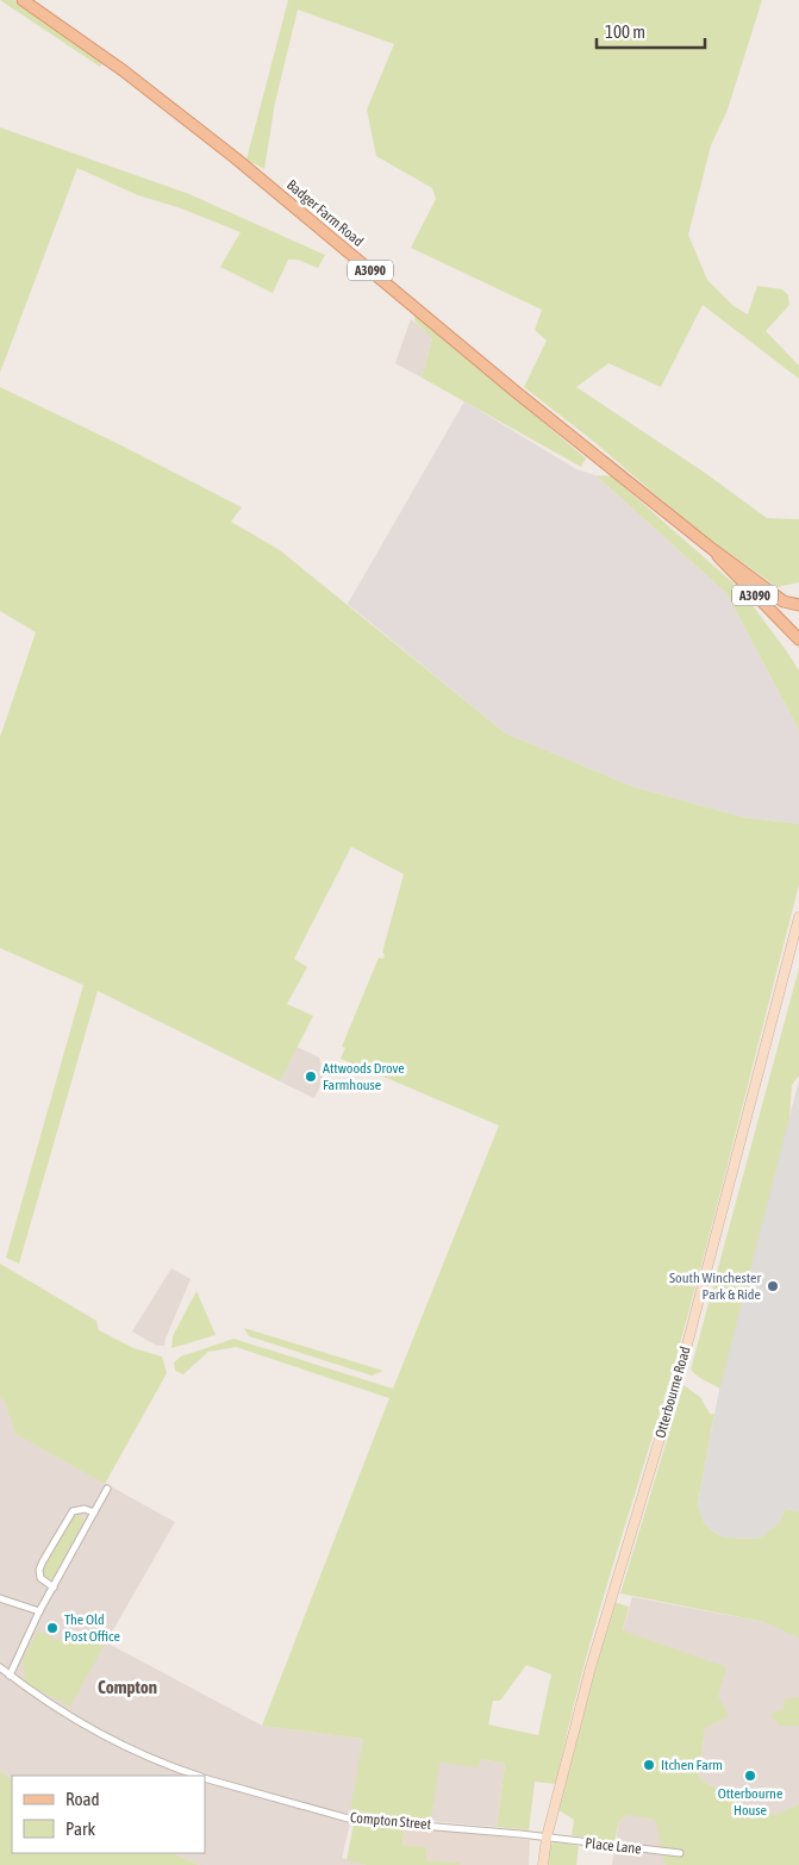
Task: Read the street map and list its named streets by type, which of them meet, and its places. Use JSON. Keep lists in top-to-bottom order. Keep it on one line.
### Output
{"streets":{"main road":["Badger Farm Road","A3090"],"street":["Otterbourne Road","Compton Street","Place Lane"]},"crossings":[["Otterbourne Road","Compton Street"],["Otterbourne Road","Place Lane"],["Compton Street","Place Lane"]],"districts":["Compton"],"places":["Attwoods Drove Farmhouse","South Winchester Park & Ride","The Old Post Office","Itchen Farm","Otterbourne House"],"legend":["Road","Park"],"scale_bar":"100 m"}
